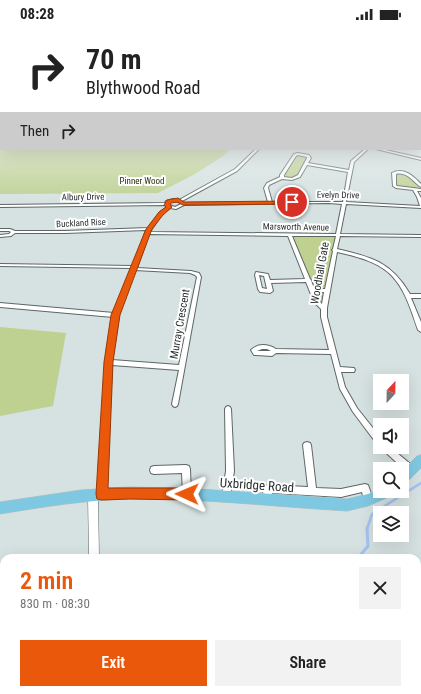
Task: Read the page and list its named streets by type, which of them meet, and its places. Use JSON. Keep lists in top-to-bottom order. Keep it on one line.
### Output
{"streets":{"main road":["Uxbridge Road"],"street":["Evelyn Drive","Albury Drive","Buckland Rise","Marsworth Avenue","Woodhall Gate","Murray Crescent"]},"crossings":[["Evelyn Drive","Woodhall Gate"],["Buckland Rise","Marsworth Avenue"],["Marsworth Avenue","Woodhall Gate"]],"parks":["Pinner Wood"],"north":"top","page":{"status":"08:28","turn":["70 m","Blythwood Road"],"then":"Then","heading":["2 min","830 m · 08:30"],"buttons":["Exit","Share"]}}
